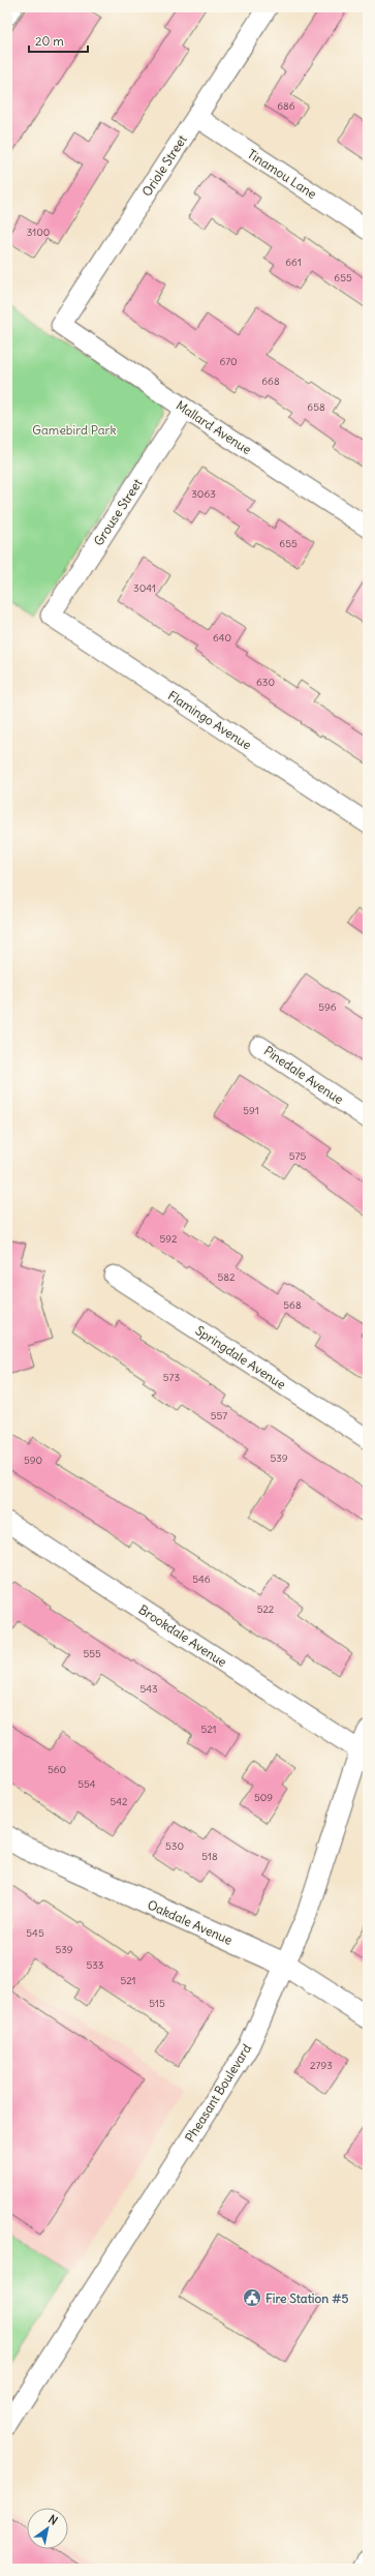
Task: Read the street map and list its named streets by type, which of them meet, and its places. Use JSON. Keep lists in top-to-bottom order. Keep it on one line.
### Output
{"streets":{"street":["Oriole Street","Tinamou Lane","Mallard Avenue","Grouse Street","Flamingo Avenue","Pinedale Avenue","Springdale Avenue","Brookdale Avenue","Oakdale Avenue","Pheasant Boulevard"]},"crossings":[["Oriole Street","Tinamou Lane"],["Oriole Street","Mallard Avenue"],["Mallard Avenue","Grouse Street"],["Grouse Street","Flamingo Avenue"],["Brookdale Avenue","Pheasant Boulevard"],["Oakdale Avenue","Pheasant Boulevard"]],"parks":["Gamebird Park"],"places":{"public building":["Fire Station #5"]},"house_numbers":["686","3100","661","655","670","668","658","3063","655","3041","640","630","596","591","575","592","582","568","573","557","539","590","546","522","555","543","521","560","554","509","542","530","518","545","539","533","521","515","2793"],"scale_bar":"20 m","north":"top right"}
